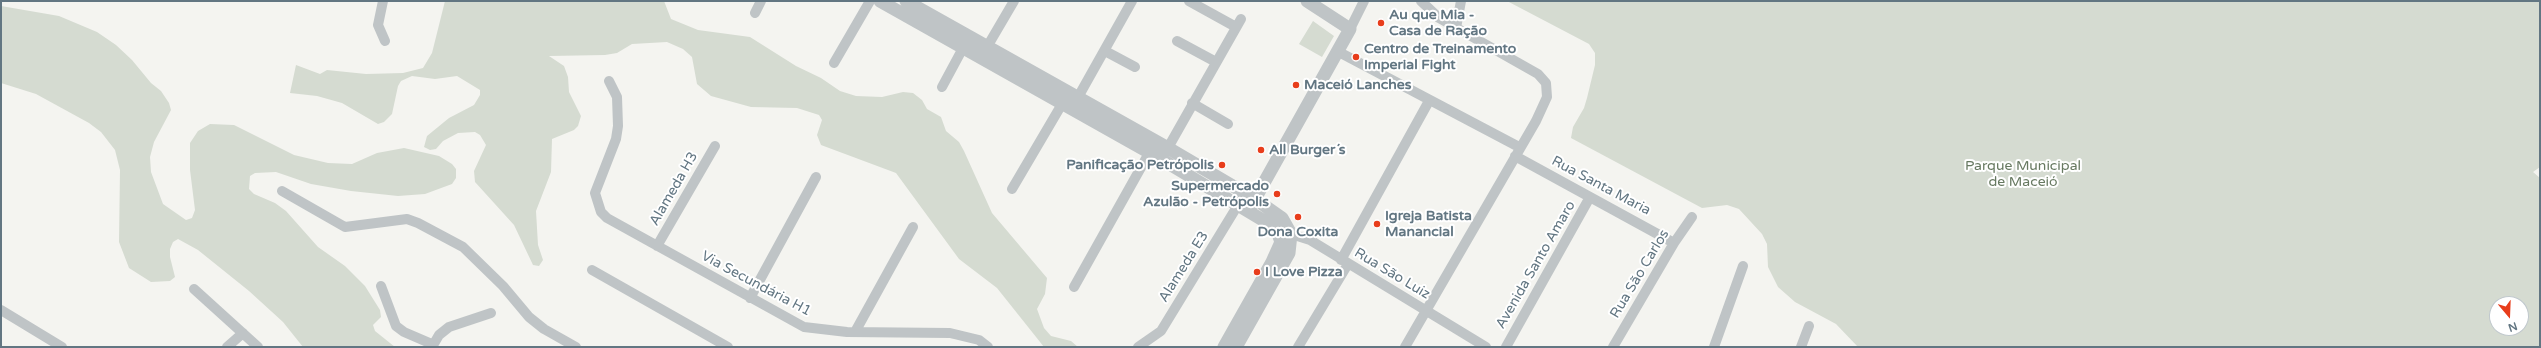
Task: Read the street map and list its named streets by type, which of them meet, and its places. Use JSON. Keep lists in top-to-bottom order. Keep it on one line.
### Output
{"streets":{"street":["Rua Santa Maria","Alameda H3","Avenida Santo Amaro","Alameda E3","Rua São Luiz","Rua São Carlos","Via Secundária H1"]},"crossings":[["Rua Santa Maria","Avenida Santo Amaro"],["Rua Santa Maria","Rua São Carlos"],["Alameda H3","Via Secundária H1"]],"parks":["Parque Municipal de Maceió"],"places":["Au que Mia - Casa de Ração","Centro de Treinamento Imperial Fight","Maceió Lanches","All Burger´s","Panificação Petrópolis","Supermercado Azulão - Petrópolis","Dona Coxita","Igreja Batista Manancial","I Love Pizza"],"north":"bottom"}
